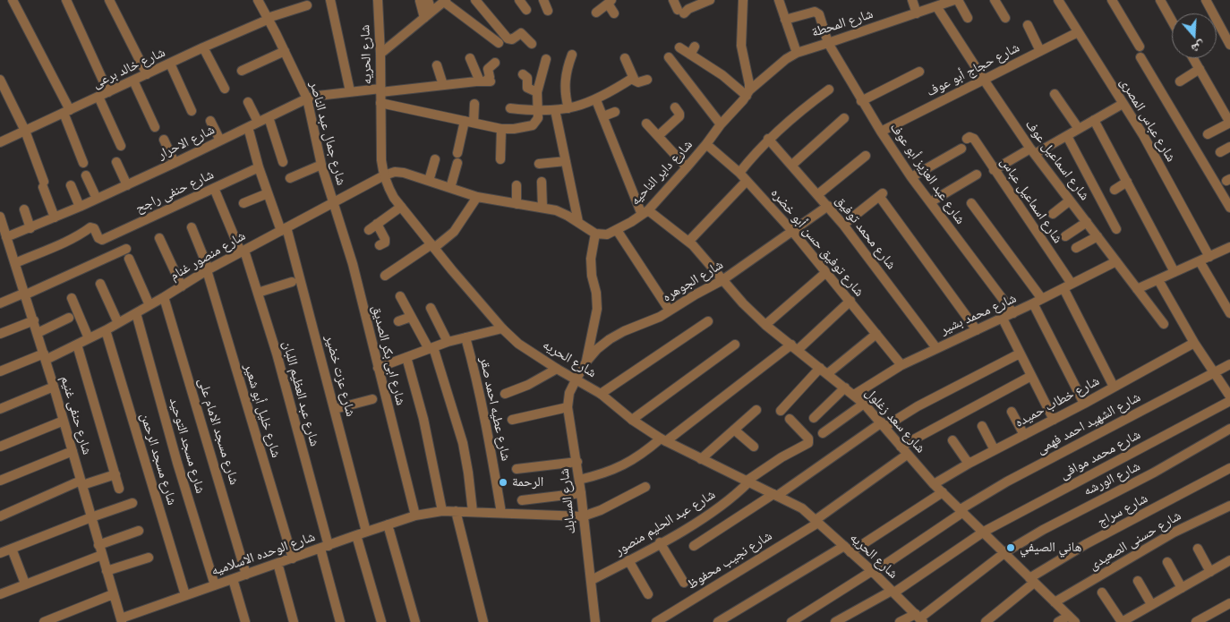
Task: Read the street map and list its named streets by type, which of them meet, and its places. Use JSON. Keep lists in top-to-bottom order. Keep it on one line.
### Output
{"streets":{"street":["شارع المحطة","شارع الحريه","شارع خالد برعى","شارع حجاج أبو عوف","شارع عباس المصرى","شارع جمال عبد الناصر","شارع الاحرار","شارع اسماعيل عوف","شارع داير الناحيه","شارع عبد العزيز أبو عوف","شارع حنفى راجح","شارع اسماعيل عباس","شارع محمد توفيق","شارع توفيق حسن أبو خضره","شارع منصور غنام","شارع الجوهره","شارع محمد بشير","شارع ابى بكر الصديق","شارع عزت خضير","شارع عبد العظيم اللبان","شارع خطاب حميده","شارع عطيه احمد صقر","شارع خليل أبو شعير","شارع حنفى غنيم","شارع سعد زغلول","شارع الشهيد احمد فهمى","شارع مسجد الامام على","شارع مسجد التوحيد","شارع محمد موافى","شارع مسجد الرحمن","شارع الورشه","شارع المسابك","شارع سراج","شارع عبد الحليم منصور","شارع حسنى الصعيدى","شارع الوحده الاسلاميه","شارع نجيب محفوظ"]},"crossings":[["شارع المحطة","شارع اسماعيل عوف"],["شارع المحطة","شارع داير الناحيه"],["شارع المحطة","شارع عبد العزيز أبو عوف"],["شارع الحريه","شارع الاحرار"],["شارع الحريه","شارع منصور غنام"],["شارع الحريه","شارع الجوهره"],["شارع الحريه","شارع الشهيد احمد فهمى"],["شارع الحريه","شارع محمد موافى"],["شارع الحريه","شارع الورشه"],["شارع الحريه","شارع المسابك"],["شارع الحريه","شارع عبد الحليم منصور"],["شارع الحريه","شارع نجيب محفوظ"],["شارع خالد برعى","شارع جمال عبد الناصر"],["شارع حجاج أبو عوف","شارع عباس المصرى"],["شارع حجاج أبو عوف","شارع اسماعيل عوف"],["شارع حجاج أبو عوف","شارع عبد العزيز أبو عوف"],["شارع جمال عبد الناصر","شارع الاحرار"],["شارع جمال عبد الناصر","شارع منصور غنام"],["شارع جمال عبد الناصر","شارع ابى بكر الصديق"],["شارع الاحرار","شارع عزت خضير"],["شارع الاحرار","شارع حنفى غنيم"],["شارع اسماعيل عوف","شارع محمد بشير"],["شارع داير الناحيه","شارع توفيق حسن أبو خضره"],["شارع داير الناحيه","شارع سعد زغلول"],["شارع عبد العزيز أبو عوف","شارع محمد بشير"],["شارع حنفى راجح","شارع عزت خضير"],["شارع حنفى راجح","شارع حنفى غنيم"],["شارع اسماعيل عباس","شارع محمد بشير"],["شارع اسماعيل عباس","شارع خطاب حميده"],["شارع محمد توفيق","شارع الجوهره"],["شارع محمد توفيق","شارع محمد بشير"],["شارع توفيق حسن أبو خضره","شارع الجوهره"],["شارع توفيق حسن أبو خضره","شارع محمد بشير"],["شارع منصور غنام","شارع ابى بكر الصديق"],["شارع منصور غنام","شارع عزت خضير"],["شارع منصور غنام","شارع عبد العظيم اللبان"],["شارع منصور غنام","شارع خليل أبو شعير"],["شارع منصور غنام","شارع حنفى غنيم"],["شارع منصور غنام","شارع مسجد الامام على"],["شارع منصور غنام","شارع مسجد التوحيد"],["شارع منصور غنام","شارع مسجد الرحمن"],["شارع الجوهره","شارع سعد زغلول"],["شارع الجوهره","شارع المسابك"],["شارع محمد بشير","شارع سعد زغلول"],["شارع ابى بكر الصديق","شارع الوحده الاسلاميه"],["شارع عزت خضير","شارع الوحده الاسلاميه"],["شارع عبد العظيم اللبان","شارع الوحده الاسلاميه"],["شارع خطاب حميده","شارع سعد زغلول"],["شارع عطيه احمد صقر","شارع الوحده الاسلاميه"],["شارع خليل أبو شعير","شارع الوحده الاسلاميه"],["شارع حنفى غنيم","شارع الوحده الاسلاميه"],["شارع سعد زغلول","شارع الشهيد احمد فهمى"],["شارع سعد زغلول","شارع محمد موافى"],["شارع سعد زغلول","شارع الورشه"],["شارع سعد زغلول","شارع سراج"],["شارع سعد زغلول","شارع حسنى الصعيدى"],["شارع سعد زغلول","شارع نجيب محفوظ"],["شارع مسجد الامام على","شارع الوحده الاسلاميه"],["شارع مسجد التوحيد","شارع الوحده الاسلاميه"],["شارع مسجد الرحمن","شارع الوحده الاسلاميه"],["شارع المسابك","شارع عبد الحليم منصور"],["شارع المسابك","شارع الوحده الاسلاميه"]],"places":["الرحمة","هاني الصيفي"],"north":"bottom"}
